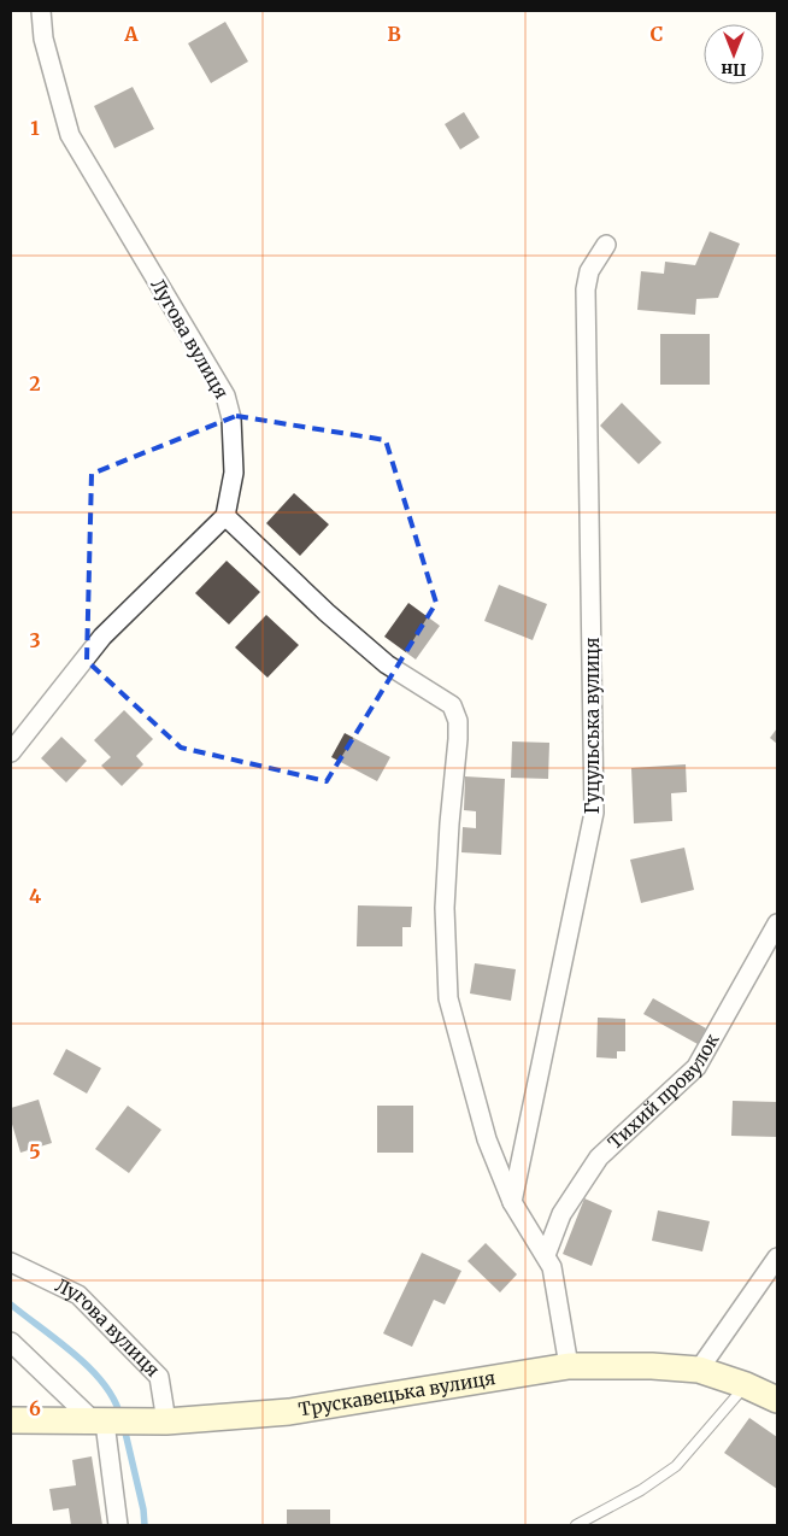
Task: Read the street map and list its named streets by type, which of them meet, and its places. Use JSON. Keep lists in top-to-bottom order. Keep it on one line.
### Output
{"streets":{"main road":["Трускавецька вулиця"],"street":["Лугова вулиця","Гуцульська вулиця","Тихий провулок"]},"crossings":[["Лугова вулиця","Трускавецька вулиця"]],"north":"bottom","grid":{"columns":["A","B","C"],"rows":["1","2","3","4","5","6"]}}
